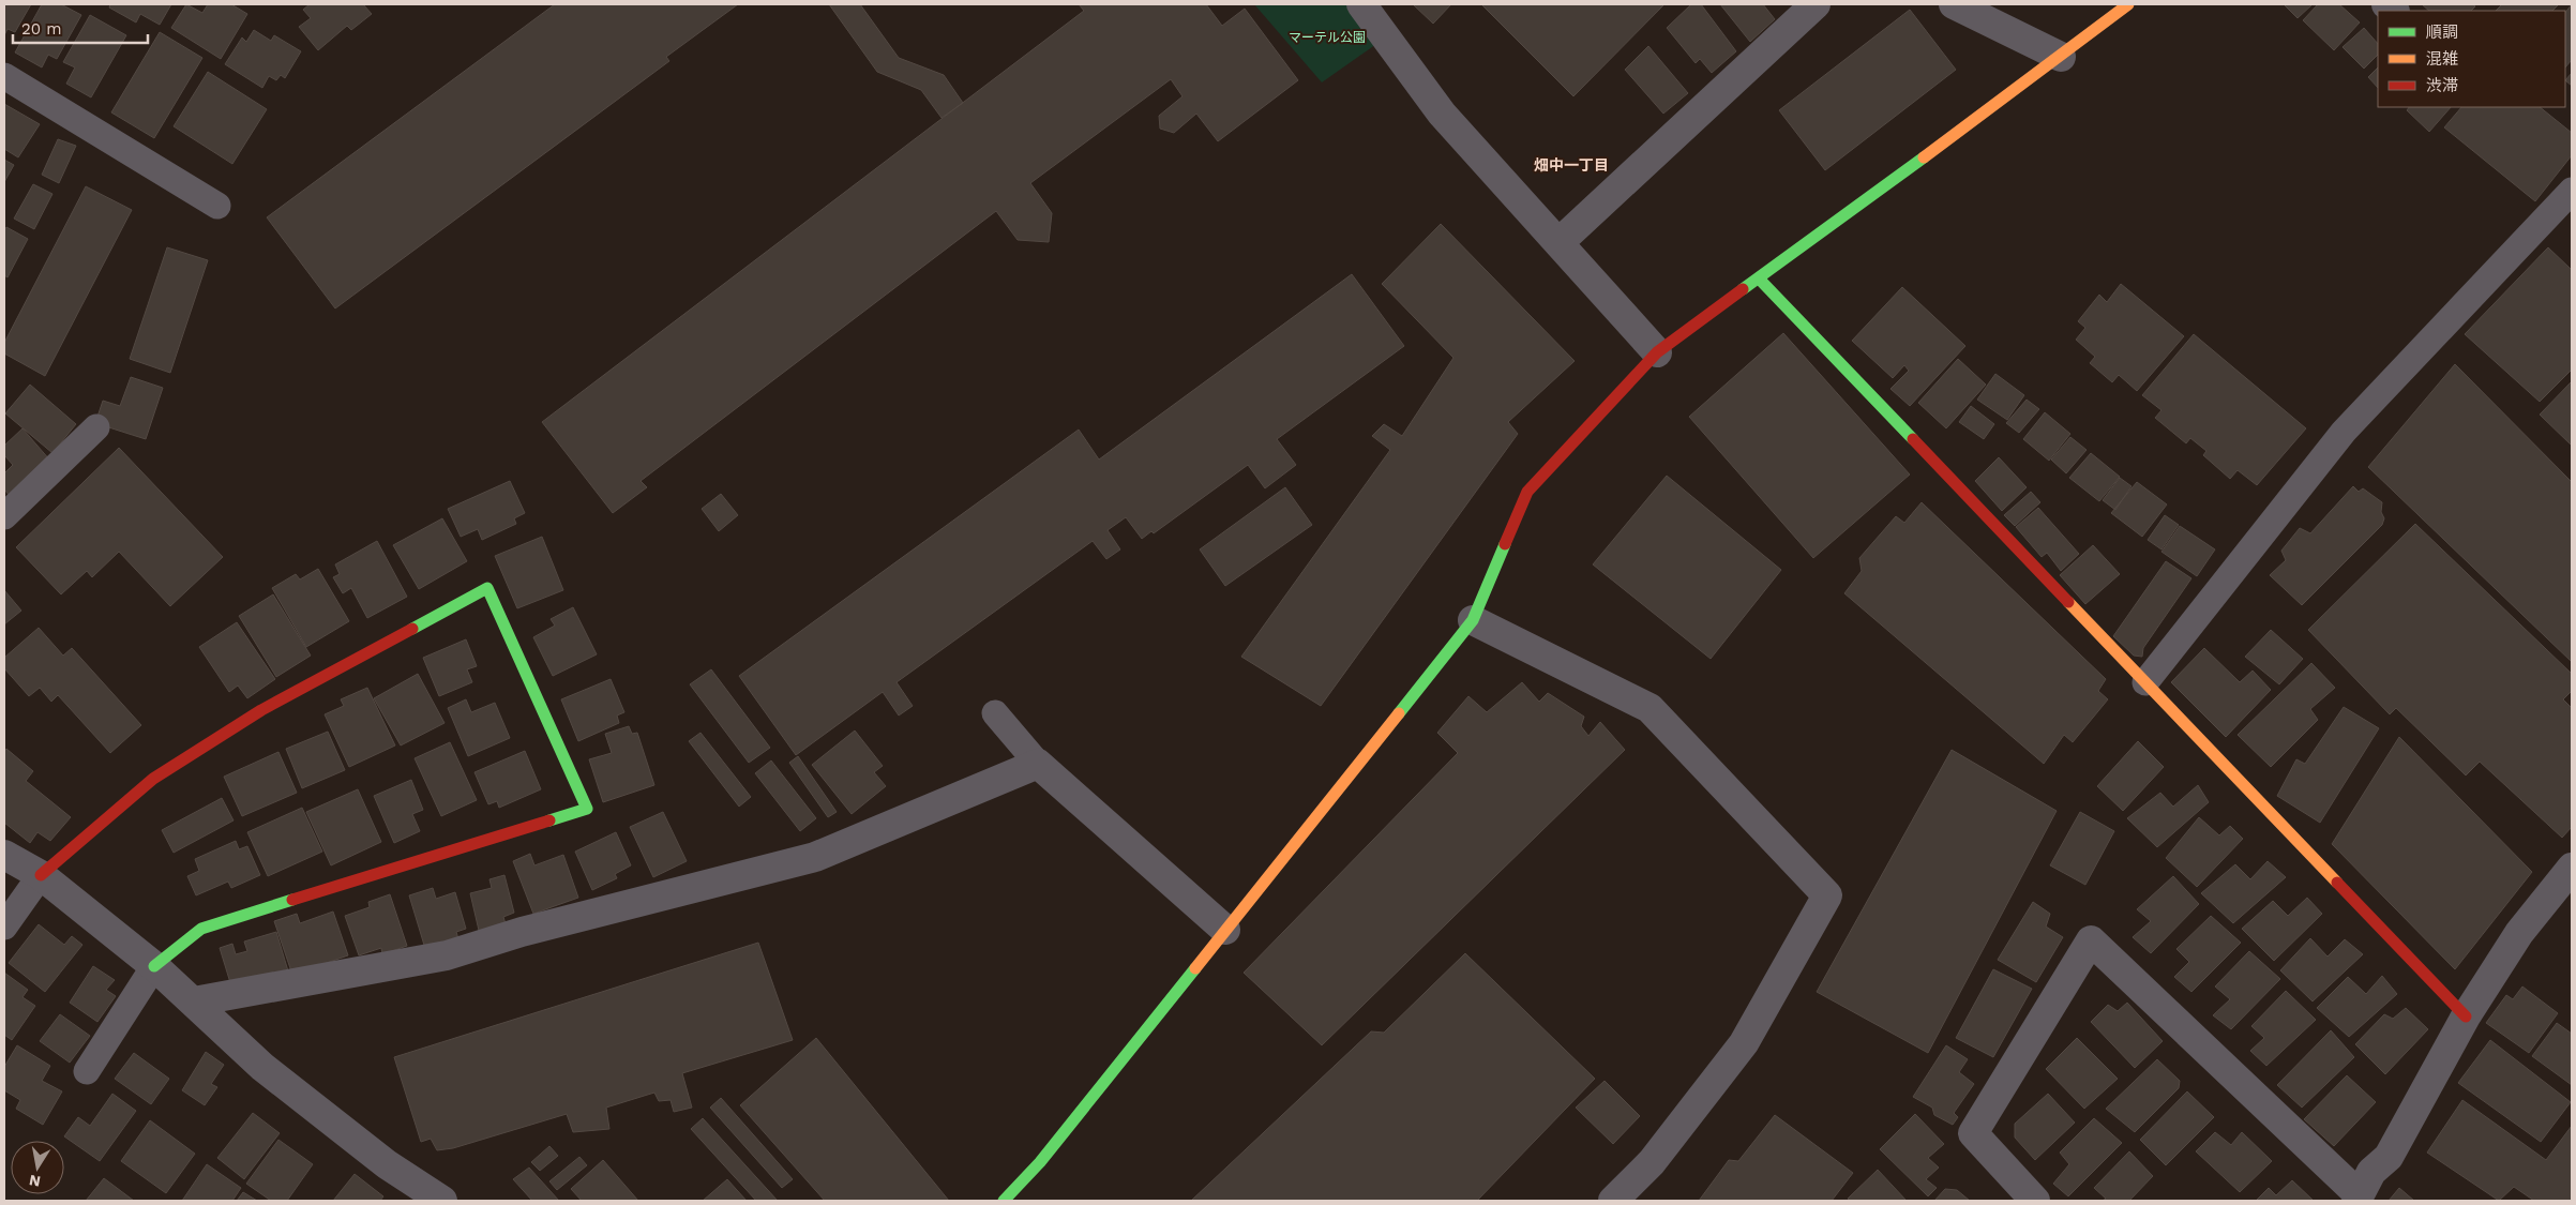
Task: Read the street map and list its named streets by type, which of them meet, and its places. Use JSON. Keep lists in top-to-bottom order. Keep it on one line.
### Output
{"districts":["畑中一丁目"],"parks":["マーテル公園"],"legend":["順調","混雑","渋滞"],"scale_bar":"20 m","north":"bottom"}
